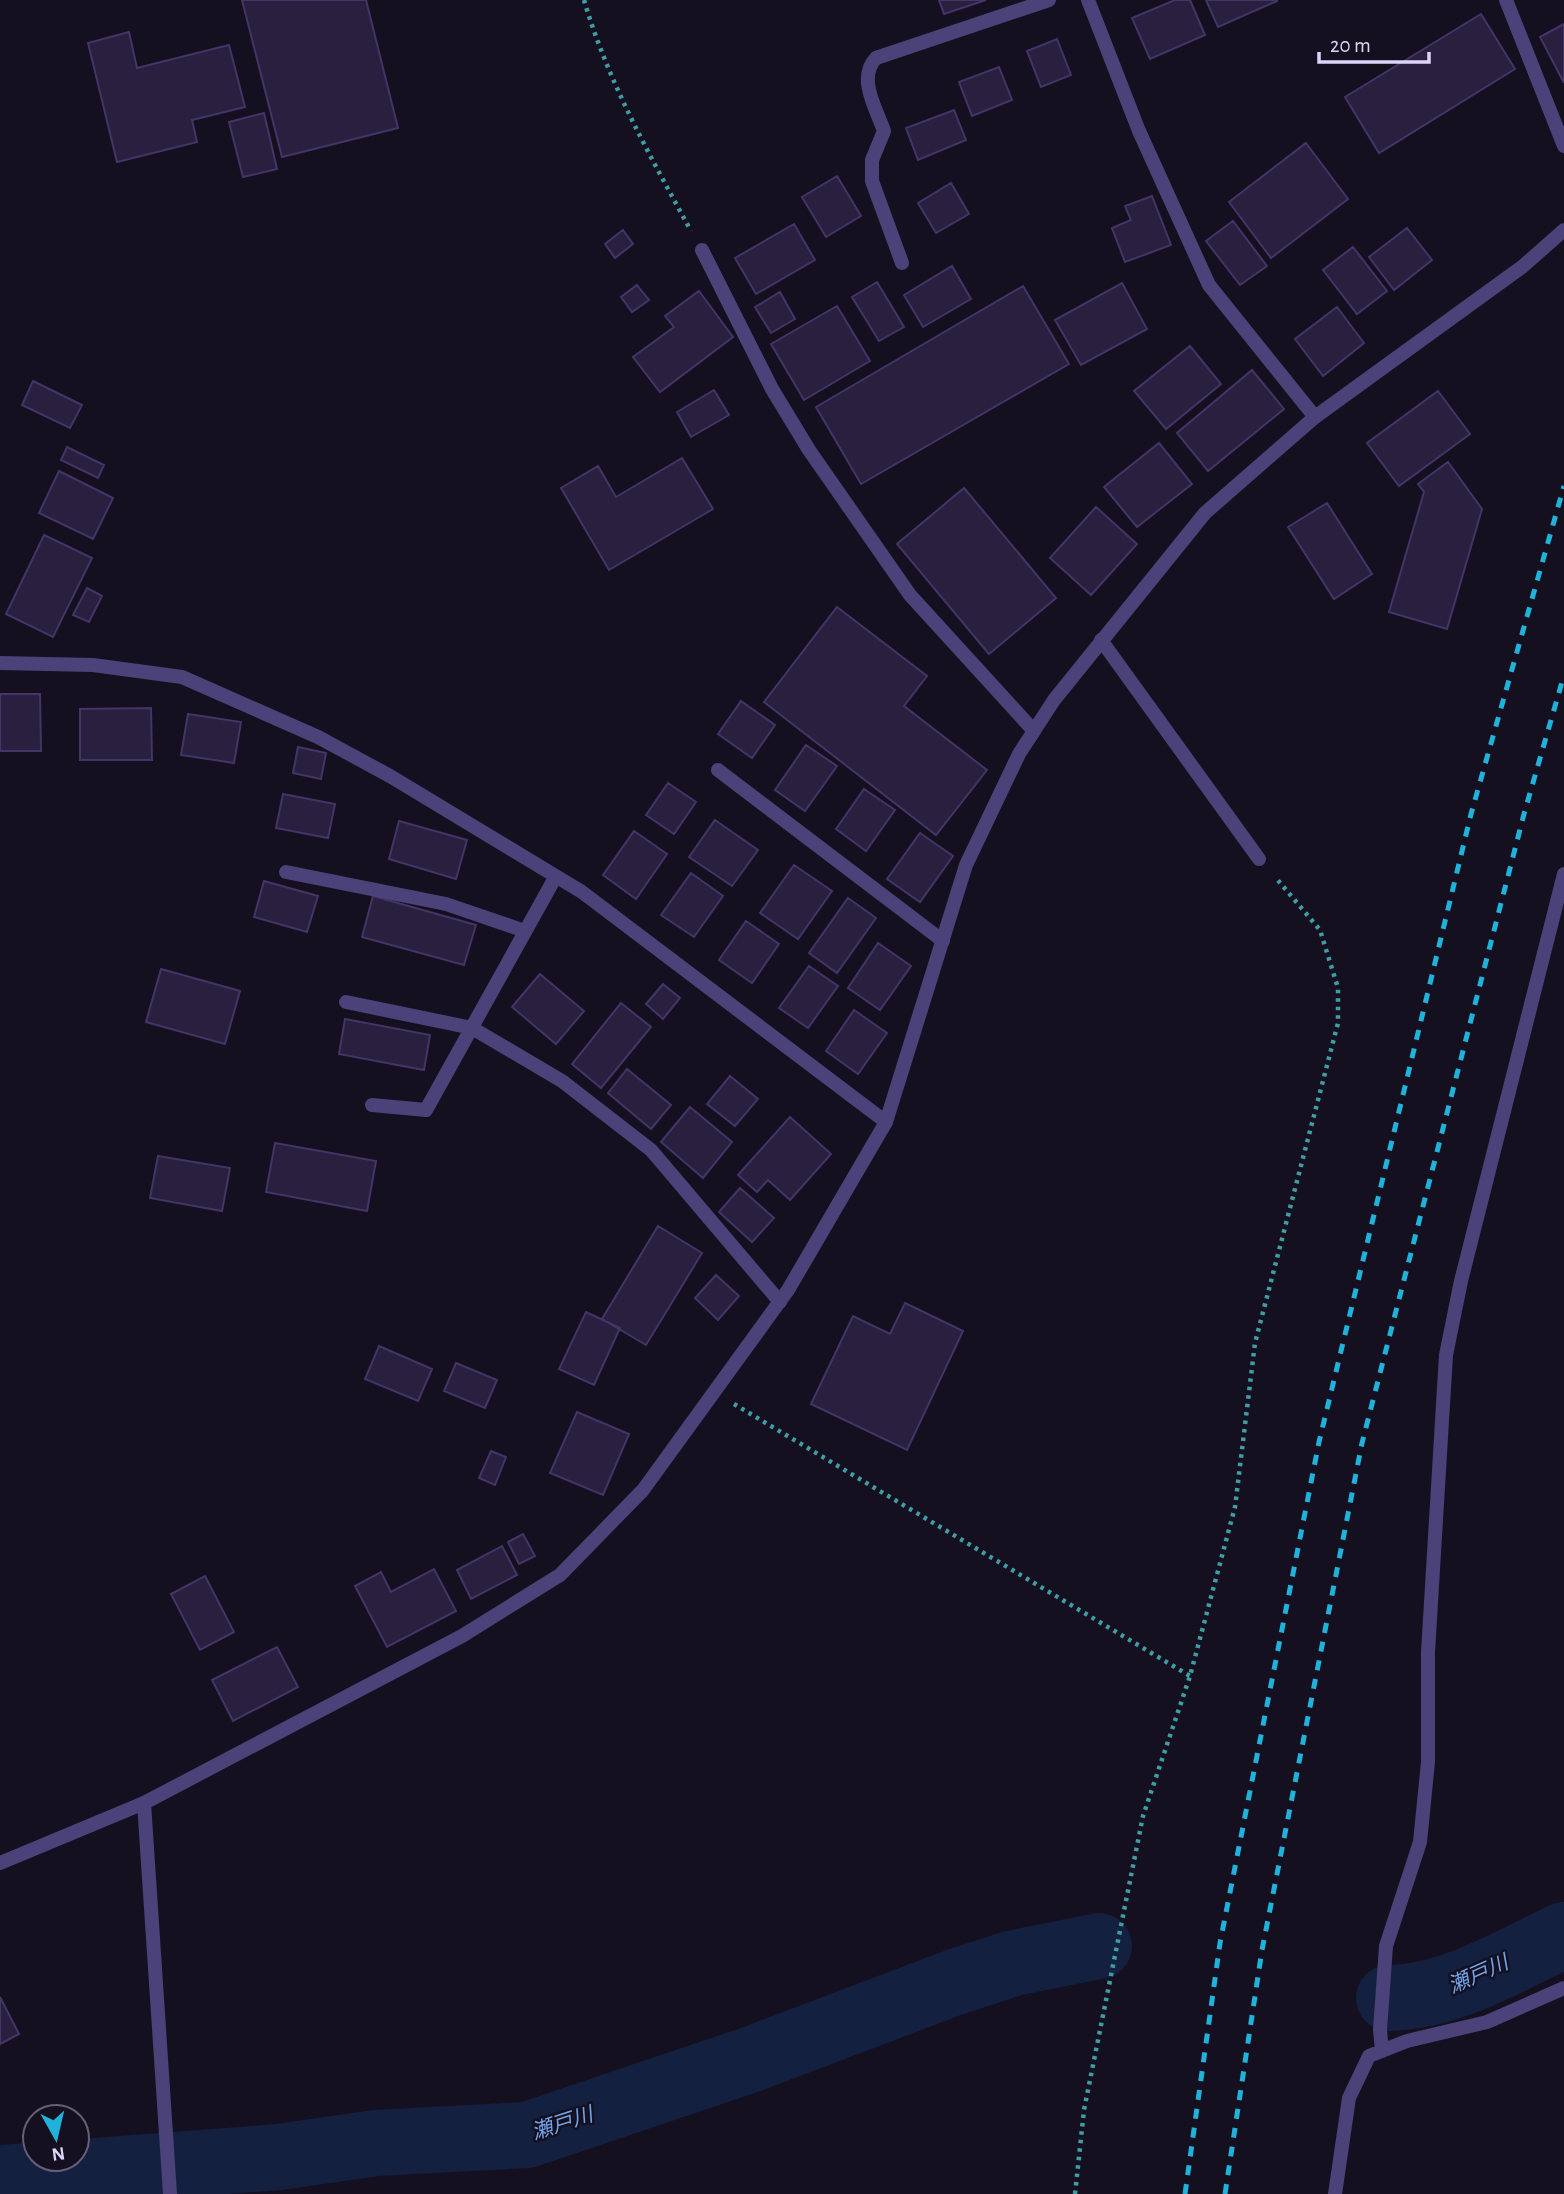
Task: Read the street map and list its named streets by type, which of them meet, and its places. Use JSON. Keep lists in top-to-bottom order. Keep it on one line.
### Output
{"water":["瀬戸川"],"scale_bar":"20 m","north":"bottom"}
